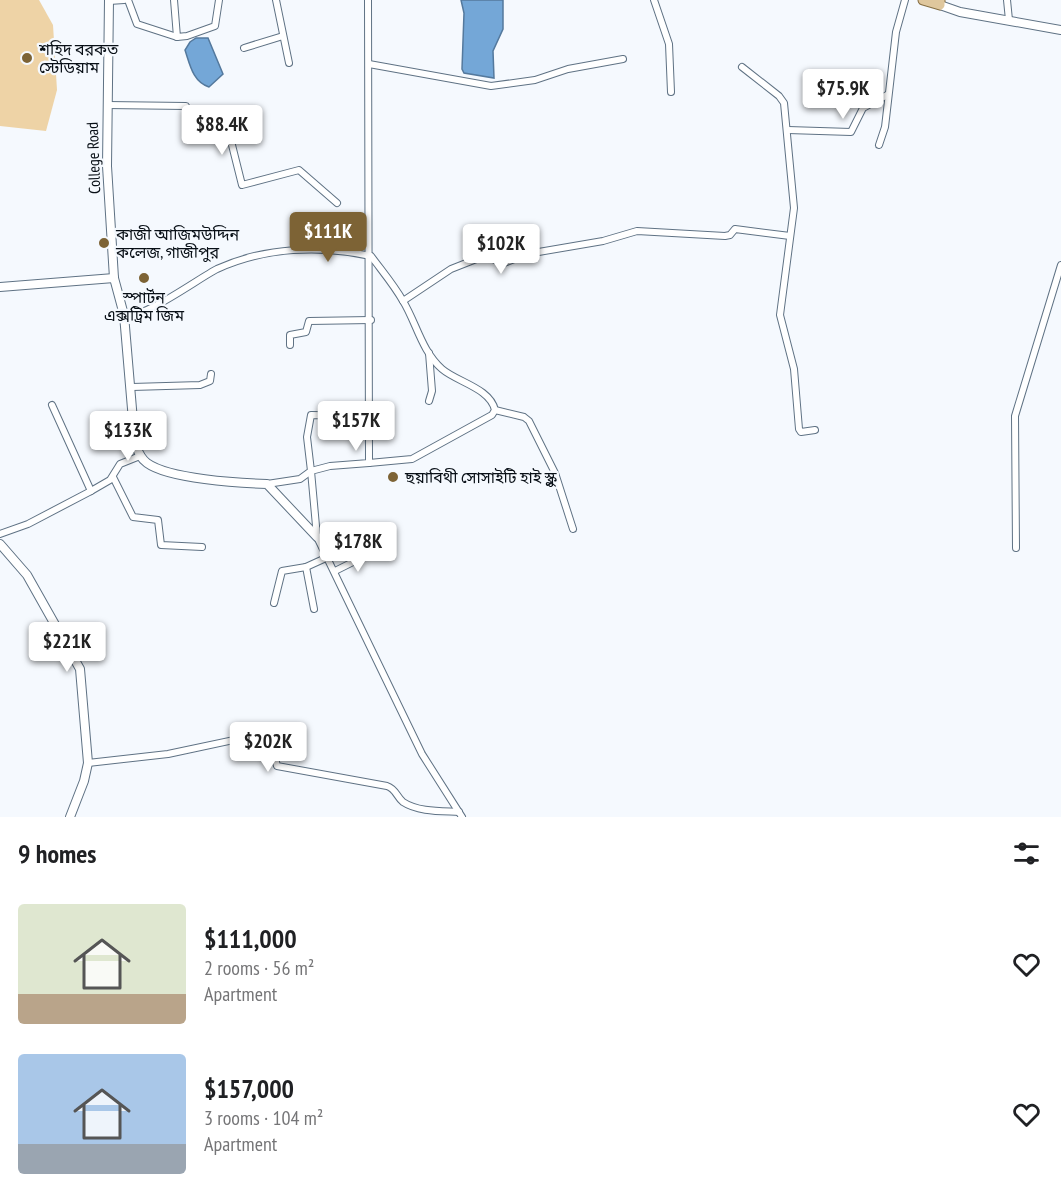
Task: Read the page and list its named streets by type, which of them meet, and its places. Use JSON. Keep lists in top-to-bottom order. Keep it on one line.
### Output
{"streets":{"main road":["College Road"]},"places":["শহিদ বরকত স্টেডিয়াম","কাজী আজিমউদ্দিন কলেজ, গাজীপুর","স্পার্টন এক্সট্রিম জিম","ছয়াবিথী সোসাইটি হাই স্কুল"],"page":{"price":["$75.9K","$88.4K","$111K","$102K","$157K","$133K","$178K","$221K","$202K"],"heading":"9 homes","list":[{"name":"$111,000","note":"2 rooms · 56 m² · Apartment"},{"name":"$157,000","note":"3 rooms · 104 m² · Apartment"}]}}
